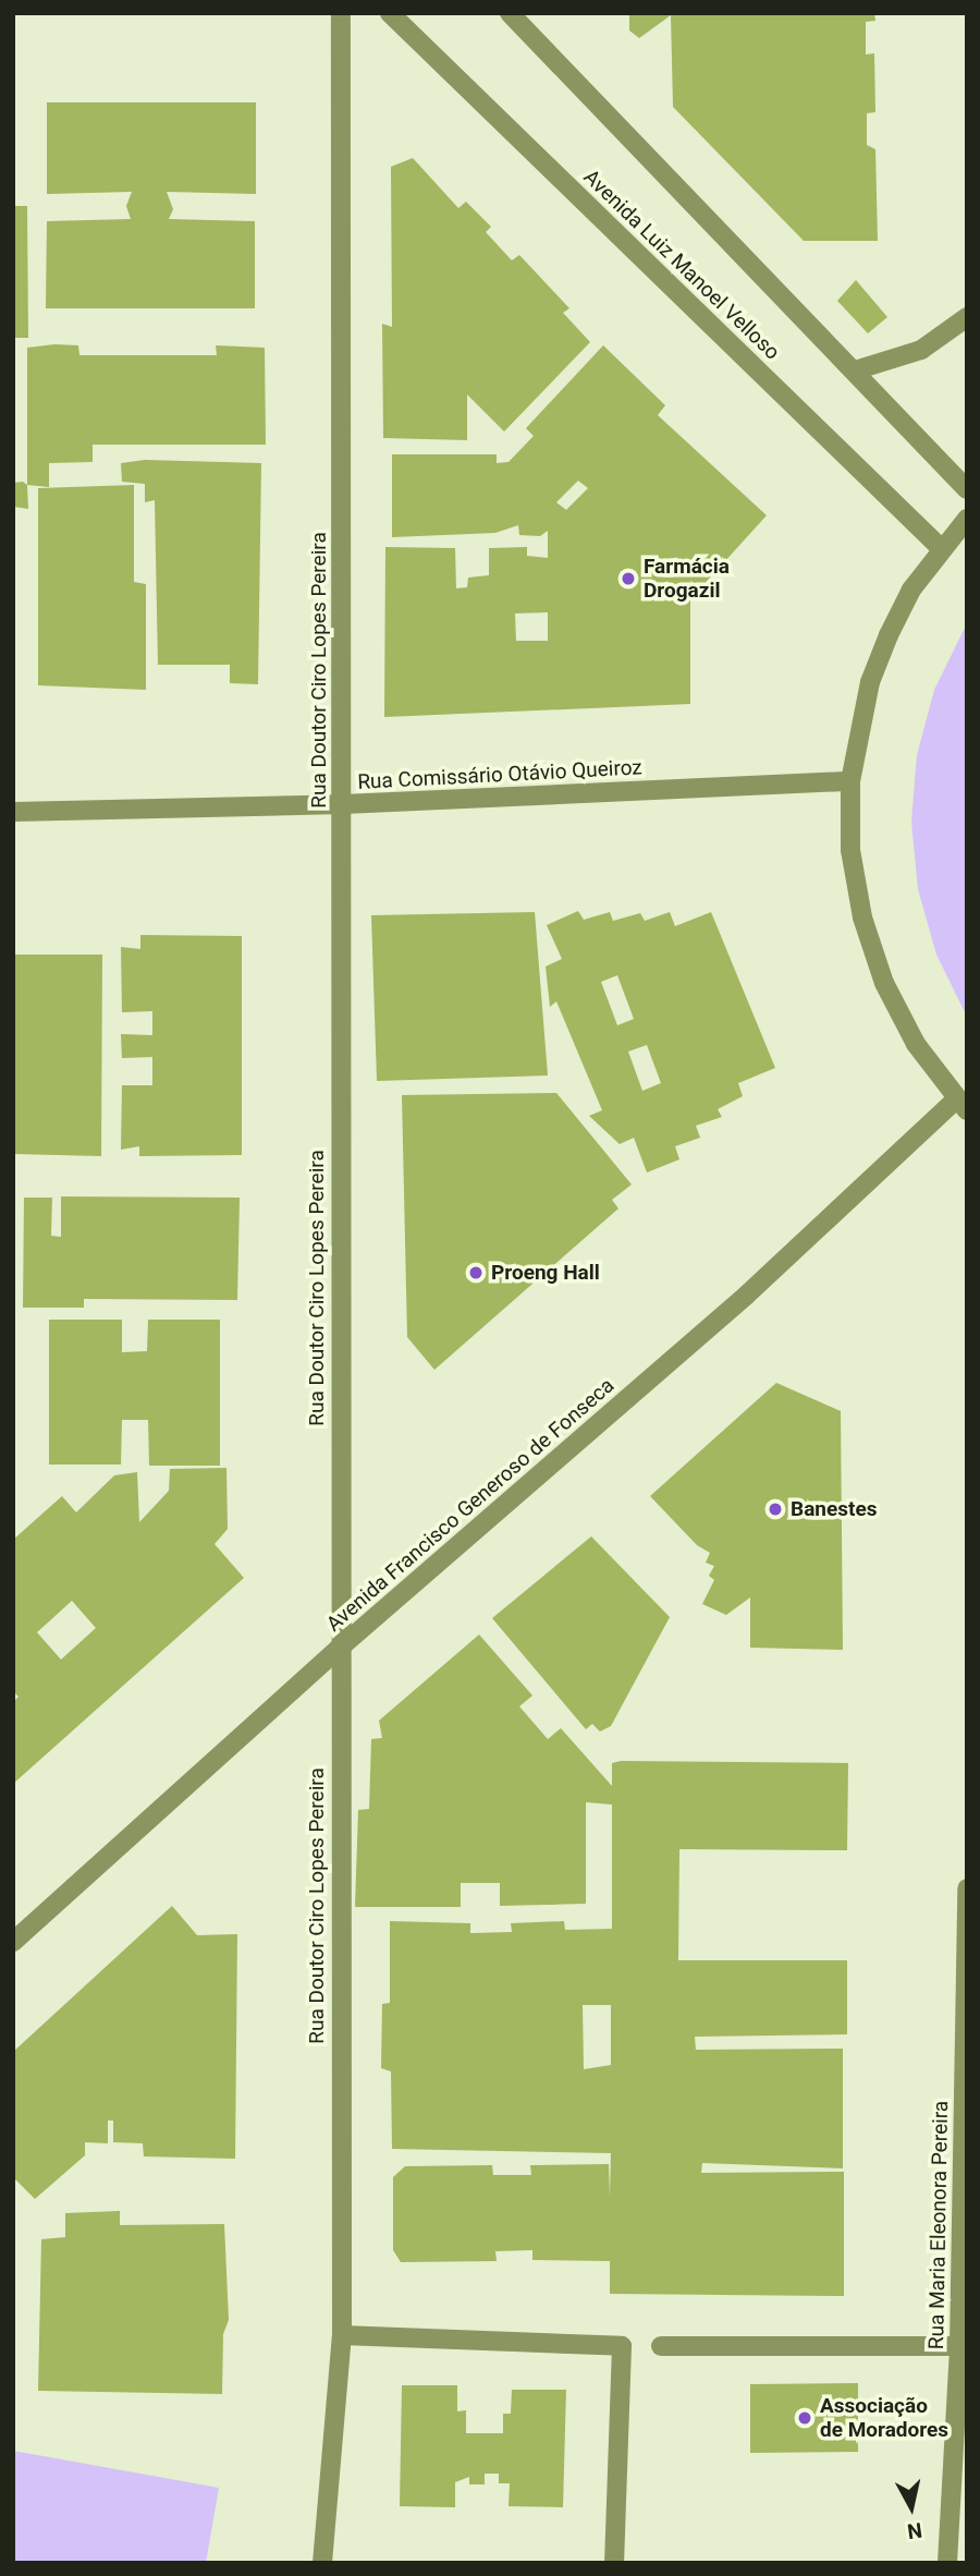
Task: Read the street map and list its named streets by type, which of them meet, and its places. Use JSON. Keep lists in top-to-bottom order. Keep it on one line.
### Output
{"streets":{"street":["Avenida Luiz Manoel Velloso","Rua Doutor Ciro Lopes Pereira","Rua Comissário Otávio Queiroz","Avenida Francisco Generoso de Fonseca","Rua Maria Eleonora Pereira"]},"crossings":[["Rua Doutor Ciro Lopes Pereira","Rua Comissário Otávio Queiroz"],["Rua Doutor Ciro Lopes Pereira","Avenida Francisco Generoso de Fonseca"]],"places":["Farmácia Drogazil","Proeng Hall","Banestes","Associação de Moradores"],"north":"bottom"}
